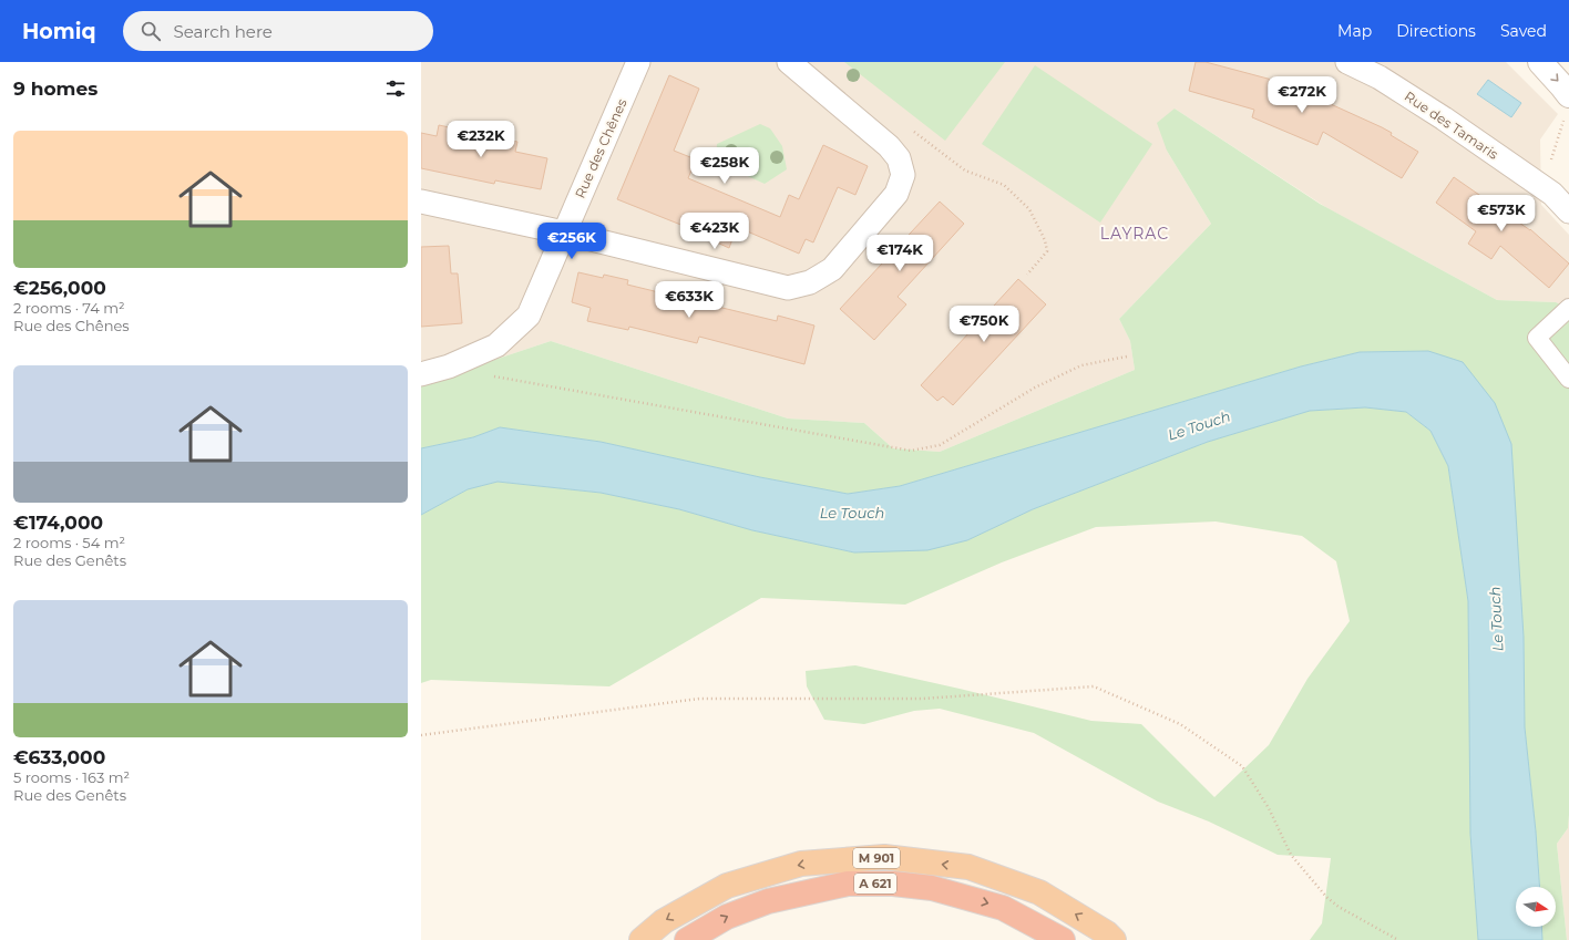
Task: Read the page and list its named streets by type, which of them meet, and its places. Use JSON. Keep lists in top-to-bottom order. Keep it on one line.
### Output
{"streets":{"highway":["M 901","A 621"],"street":["Rue des Tamaris","Rue des Chênes"]},"districts":["LAYRAC"],"water":["Le Touch"],"north":"right","page":{"header":"Homiq","search":"Search here","nav":["Map","Directions","Saved"],"heading":"9 homes","price":["€272K","€232K","€258K","€573K","€423K","€256K","€174K","€633K","€750K"],"list":[{"name":"€256,000","note":"2 rooms · 74 m² · Rue des Chênes"},{"name":"€174,000","note":"2 rooms · 54 m² · Rue des Genêts"},{"name":"€633,000","note":"5 rooms · 163 m² · Rue des Genêts"}]}}
